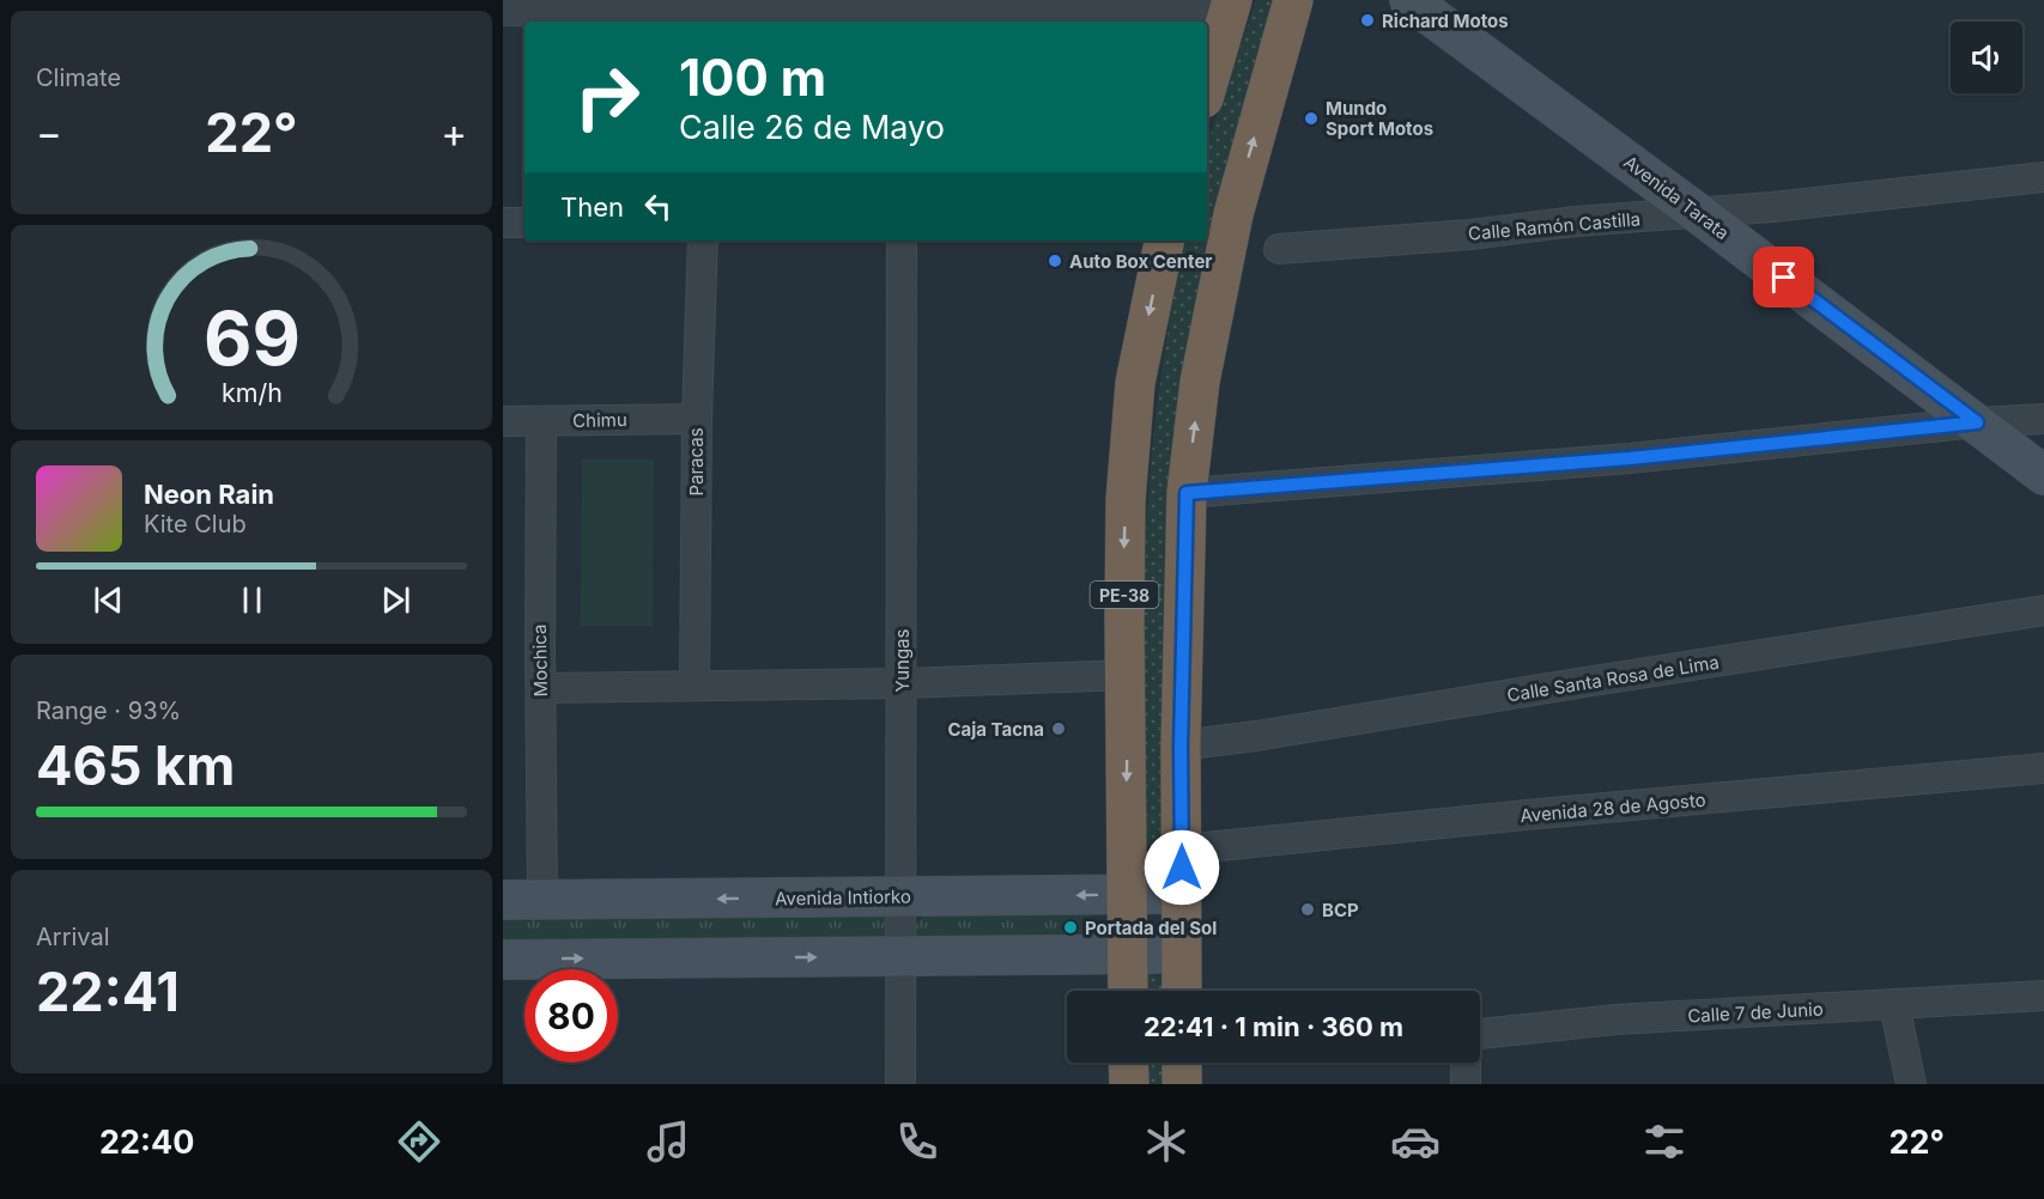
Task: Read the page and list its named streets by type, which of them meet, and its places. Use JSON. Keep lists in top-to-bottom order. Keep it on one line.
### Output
{"streets":{"highway":["PE-38"],"street":["Avenida Tarata","Calle Ramón Castilla","Chimu","Paracas","Mochica","Yungas","Calle Santa Rosa de Lima","Avenida 28 de Agosto","Avenida Intiorko","Calle 7 de Junio"]},"crossings":[["Avenida Tarata","Calle Ramón Castilla"],["Chimu","Paracas"],["Chimu","Mochica"],["PE-38","Calle Santa Rosa de Lima"],["PE-38","Avenida 28 de Agosto"],["PE-38","Avenida Intiorko"],["Mochica","Avenida Intiorko"],["Yungas","Avenida Intiorko"]],"places":["Richard Motos","Mundo Sport Motos","Auto Box Center","Caja Tacna","BCP","Portada del Sol"],"page":{"tile":["Climate",["Range · 93%","465 km"],["Arrival","22:41"]],"turn":["100 m","Calle 26 de Mayo"],"heat":["−","22°","+"],"then":"Then","song":["Neon Rain","Kite Club"],"limit":"80","trip":"22:41 · 1 min · 360 m","tabs":["22:40","22°"],"gauge":["69","km/h"]}}
